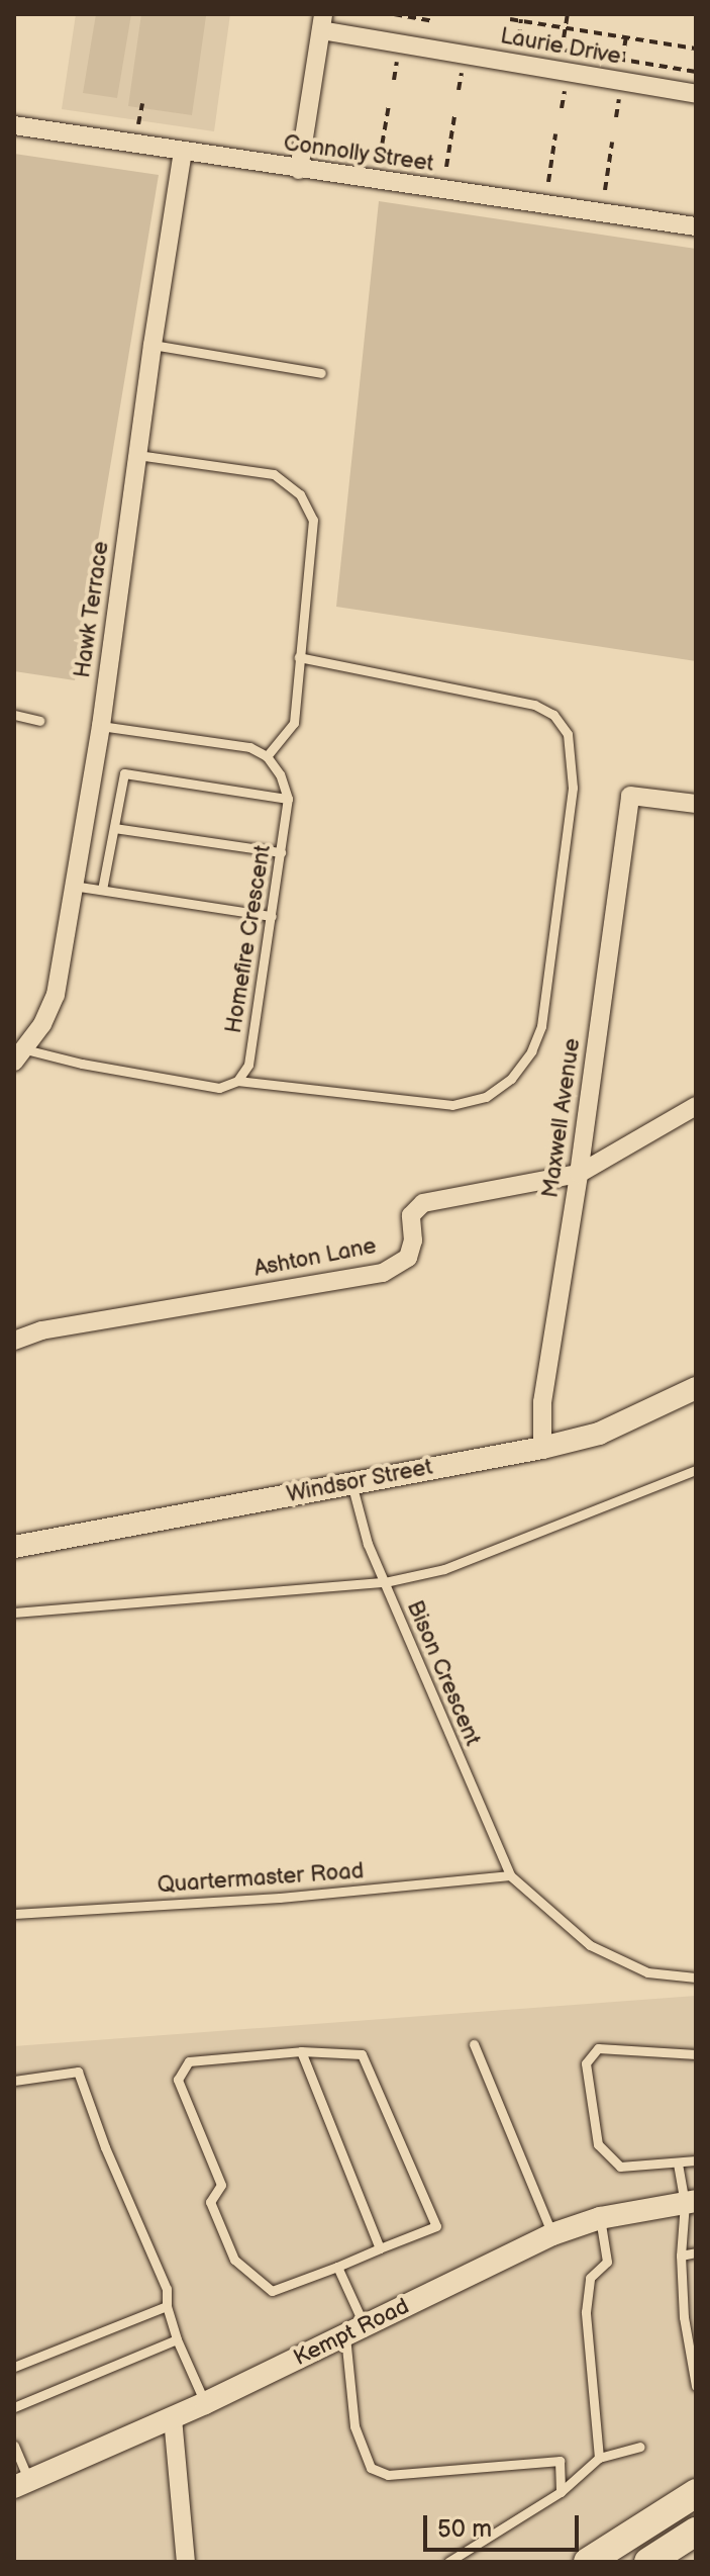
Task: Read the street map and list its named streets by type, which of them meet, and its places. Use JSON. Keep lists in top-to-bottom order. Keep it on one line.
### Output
{"streets":{"street":["Laurie Drive","Connolly Street","Hawk Terrace","Maxwell Avenue","Ashton Lane","Windsor Street","Kempt Road"],"lane":["Homefire Crescent","Bison Crescent","Quartermaster Road"]},"crossings":[["Connolly Street","Hawk Terrace"],["Maxwell Avenue","Ashton Lane"],["Maxwell Avenue","Windsor Street"],["Bison Crescent","Quartermaster Road"]],"scale_bar":"50 m"}
